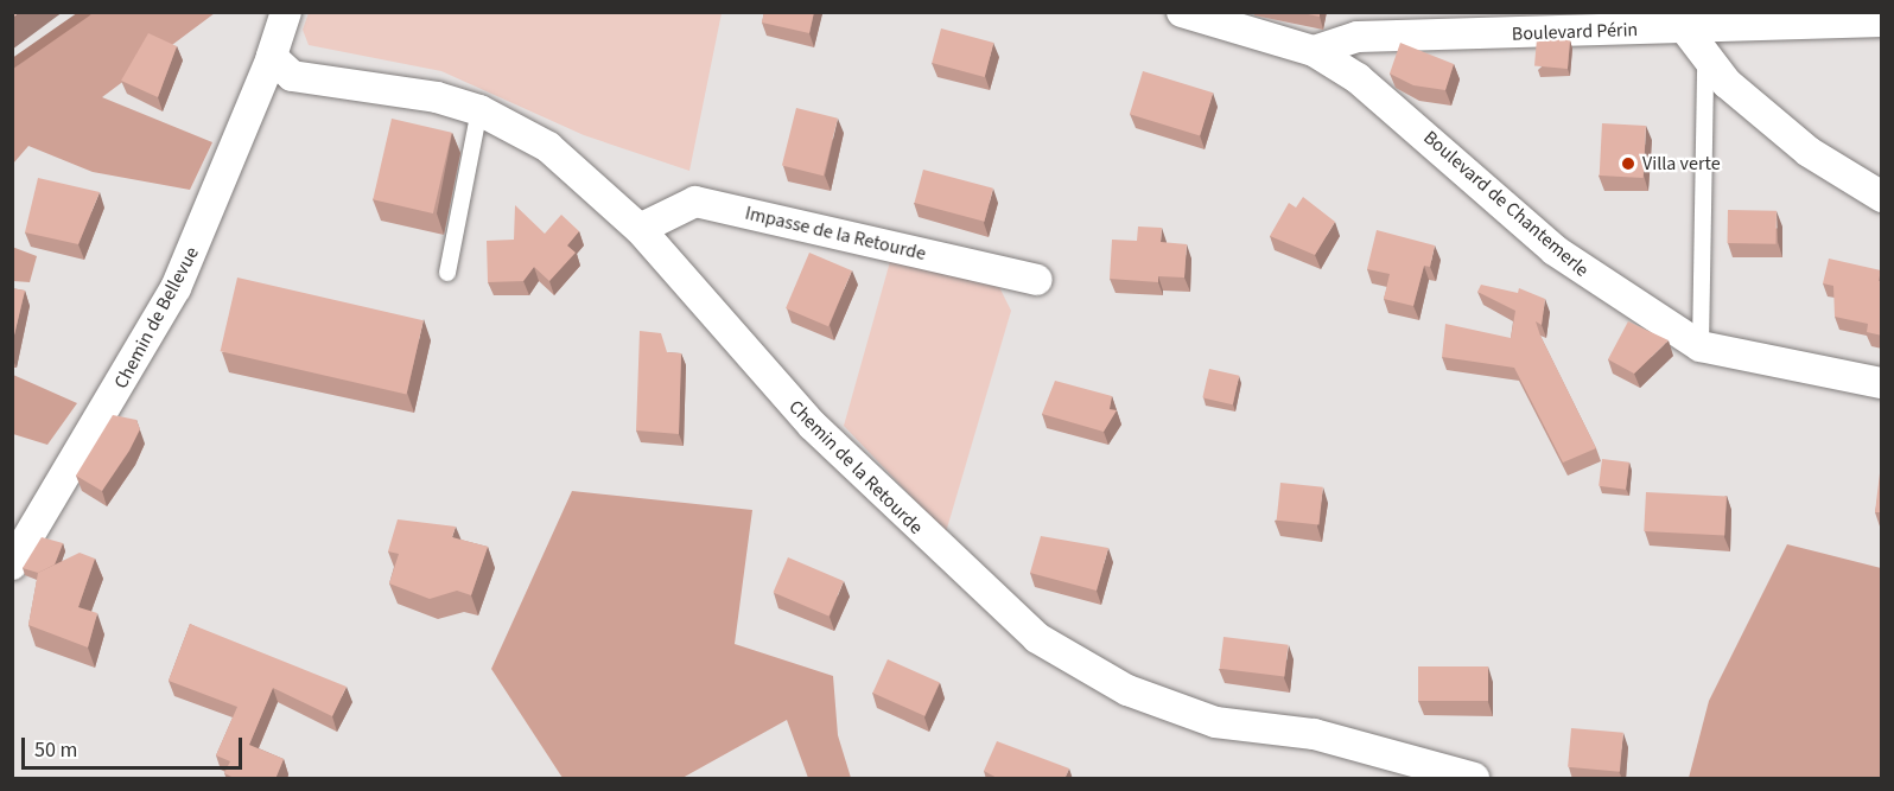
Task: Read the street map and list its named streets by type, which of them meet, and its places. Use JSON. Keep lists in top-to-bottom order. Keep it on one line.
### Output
{"streets":{"street":["Boulevard Périn","Boulevard de Chantemerle","Impasse de la Retourde","Chemin de Bellevue","Chemin de la Retourde"]},"crossings":[["Boulevard Périn","Boulevard de Chantemerle"],["Impasse de la Retourde","Chemin de la Retourde"],["Chemin de Bellevue","Chemin de la Retourde"]],"places":["Villa verte"],"scale_bar":"50 m"}
